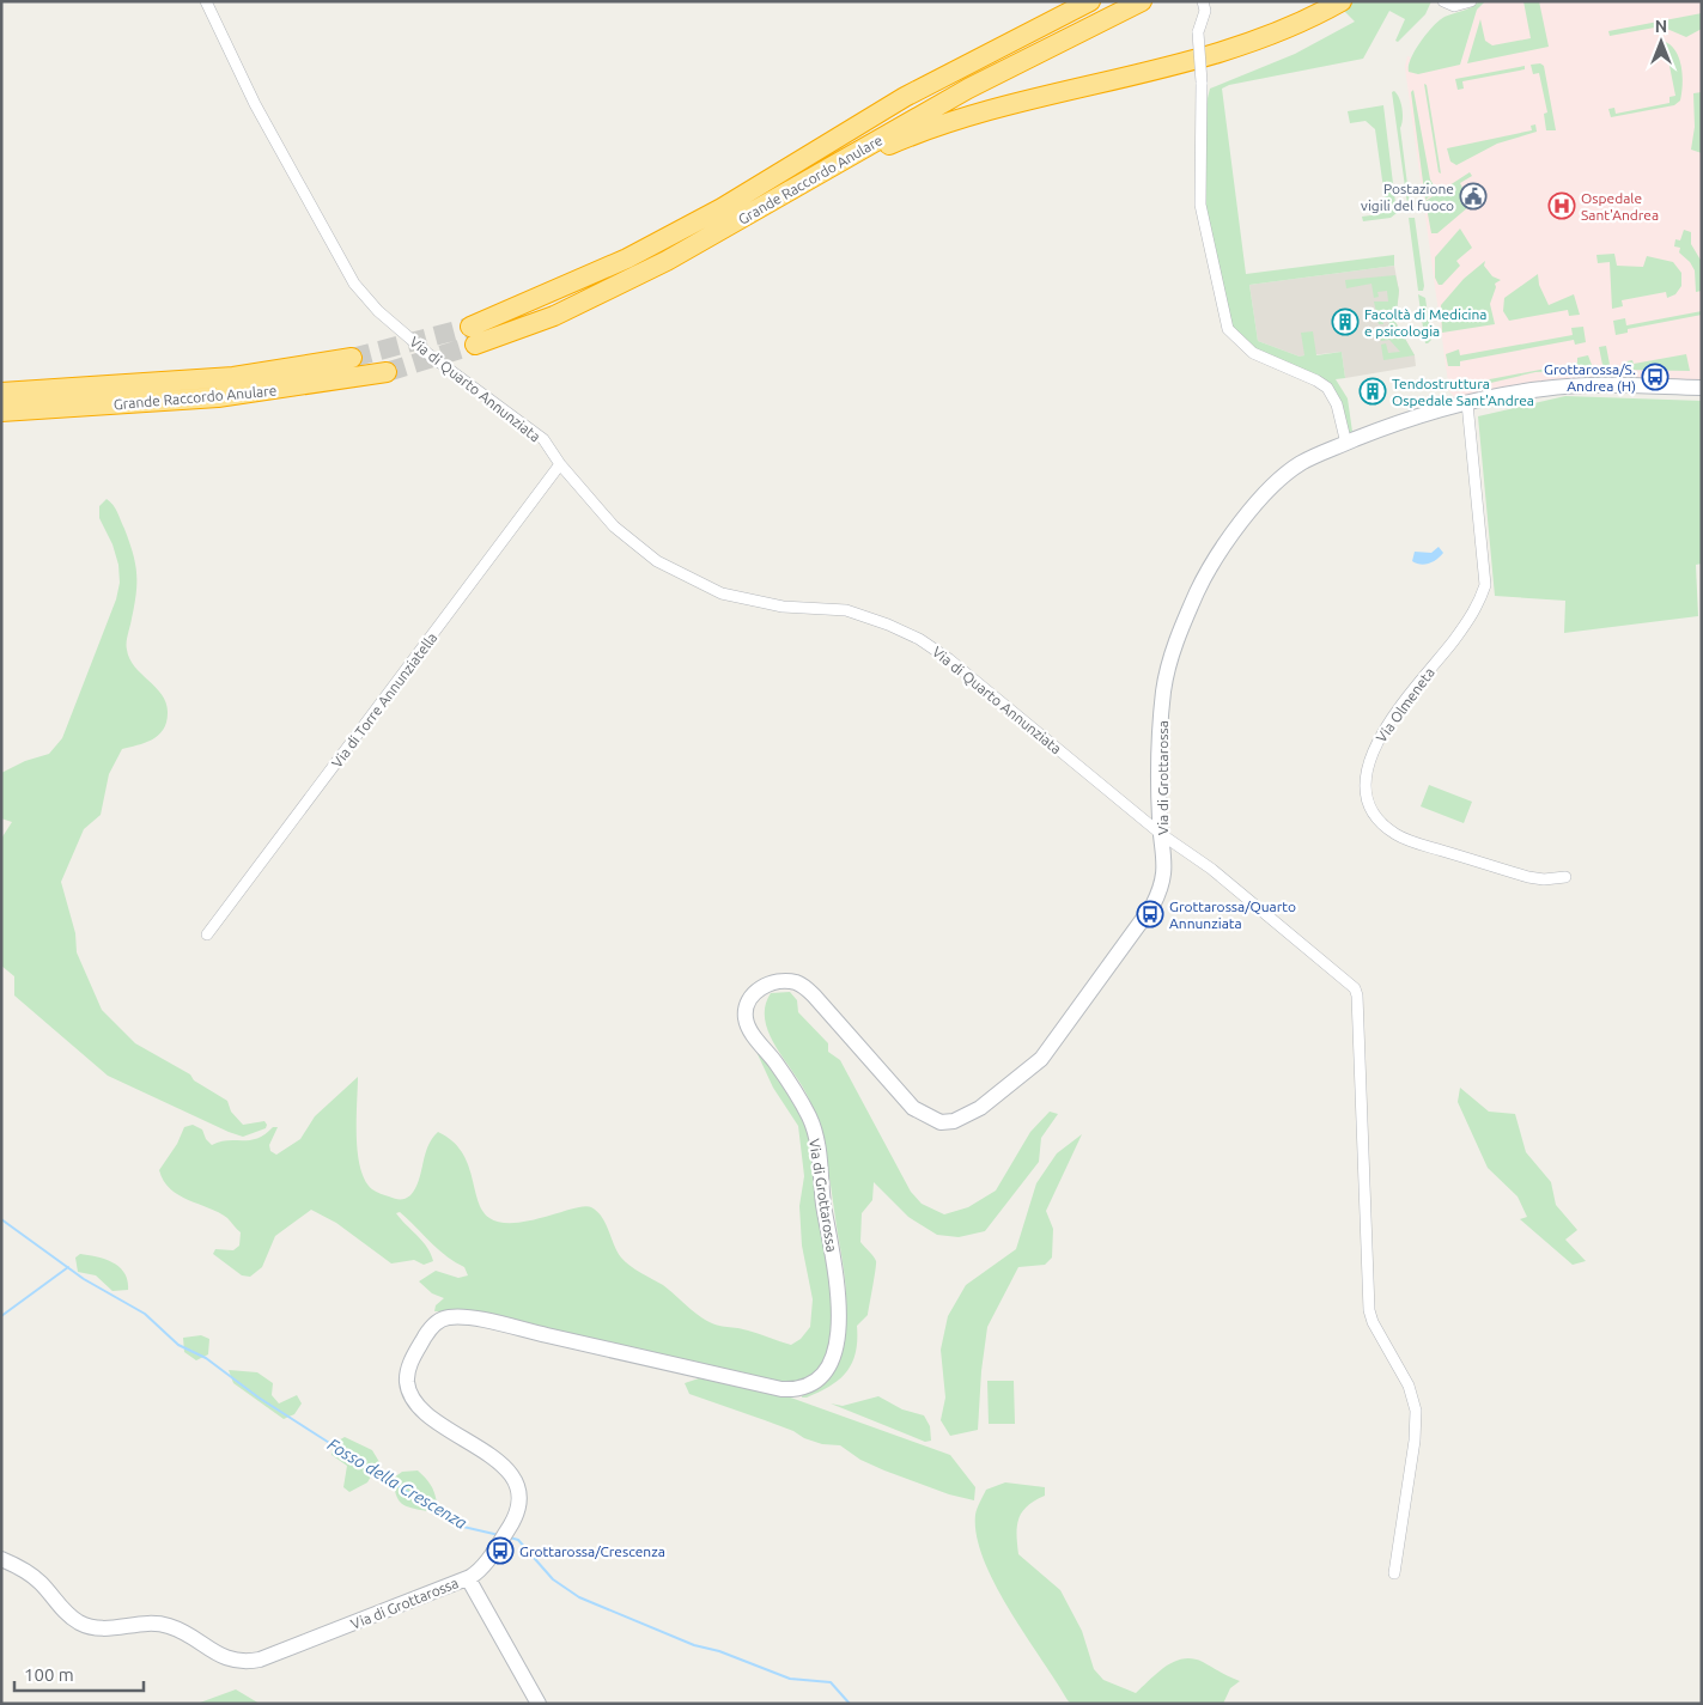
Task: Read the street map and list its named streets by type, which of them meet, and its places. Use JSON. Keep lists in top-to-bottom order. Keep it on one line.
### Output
{"streets":{"highway":["Grande Raccordo Anulare"],"street":["Via di Quarto Annunziata","Via di Torre Annunziatella","Via Olmeneta","Via di Grottarossa"]},"crossings":[["Via di Quarto Annunziata","Via di Torre Annunziatella"],["Via di Quarto Annunziata","Via di Grottarossa"],["Via Olmeneta","Via di Grottarossa"]],"water":["Fosso della Crescenza"],"places":{"public building":["Postazione vigili del fuoco"],"hospital":["Ospedale Sant'Andrea"],"building":["Facoltà di Medicina e psicologia","Tendostruttura Ospedale Sant'Andrea"],"bus stop":["Grottarossa/S. Andrea (H)","Grottarossa/Quarto Annunziata","Grottarossa/Crescenza"]},"scale_bar":"100 m","north":"top"}
